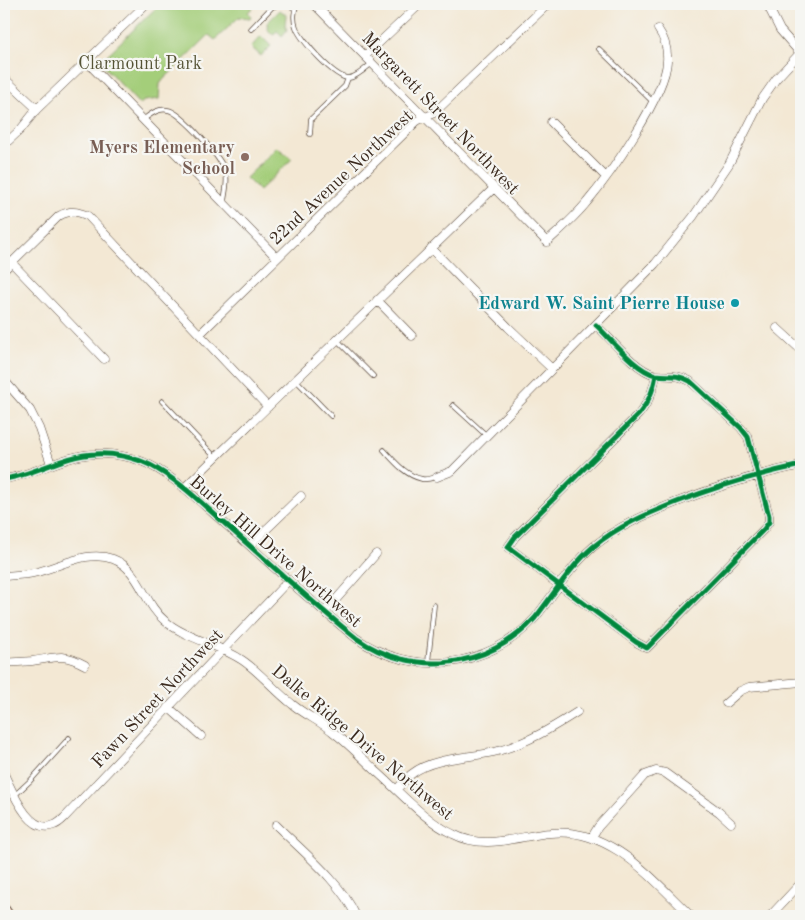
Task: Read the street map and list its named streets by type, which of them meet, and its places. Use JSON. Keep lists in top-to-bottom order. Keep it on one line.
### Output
{"streets":{"street":["Margarett Street Northwest","22nd Avenue Northwest","Burley Hill Drive Northwest","Fawn Street Northwest","Dalke Ridge Drive Northwest"]},"crossings":[["Margarett Street Northwest","22nd Avenue Northwest"],["Burley Hill Drive Northwest","Fawn Street Northwest"],["Fawn Street Northwest","Dalke Ridge Drive Northwest"]],"parks":["Clarmount Park"],"places":["Myers Elementary School","Edward W. Saint Pierre House"]}
